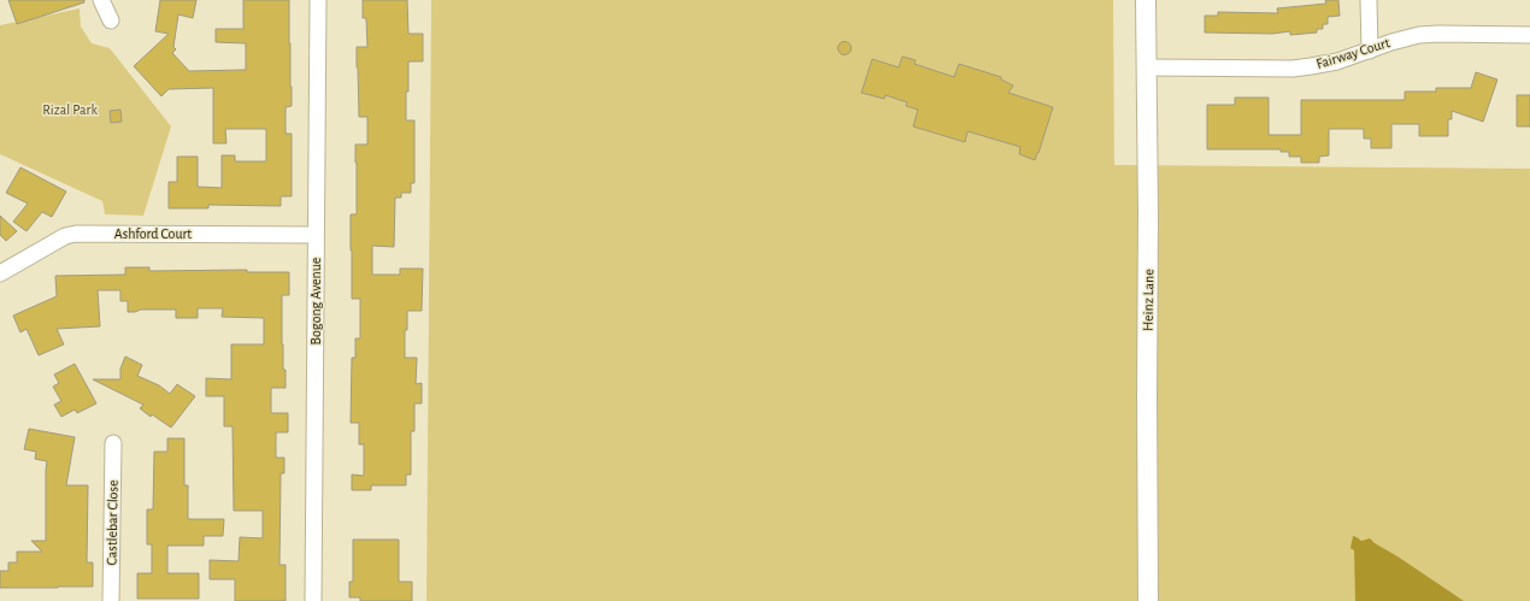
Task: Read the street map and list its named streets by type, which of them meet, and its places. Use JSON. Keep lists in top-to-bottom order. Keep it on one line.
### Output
{"streets":{"street":["Fairway Court","Ashford Court","Heinz Lane","Bogong Avenue","Castlebar Close"]},"crossings":[["Fairway Court","Heinz Lane"],["Ashford Court","Bogong Avenue"]],"parks":["Rizal Park"]}
